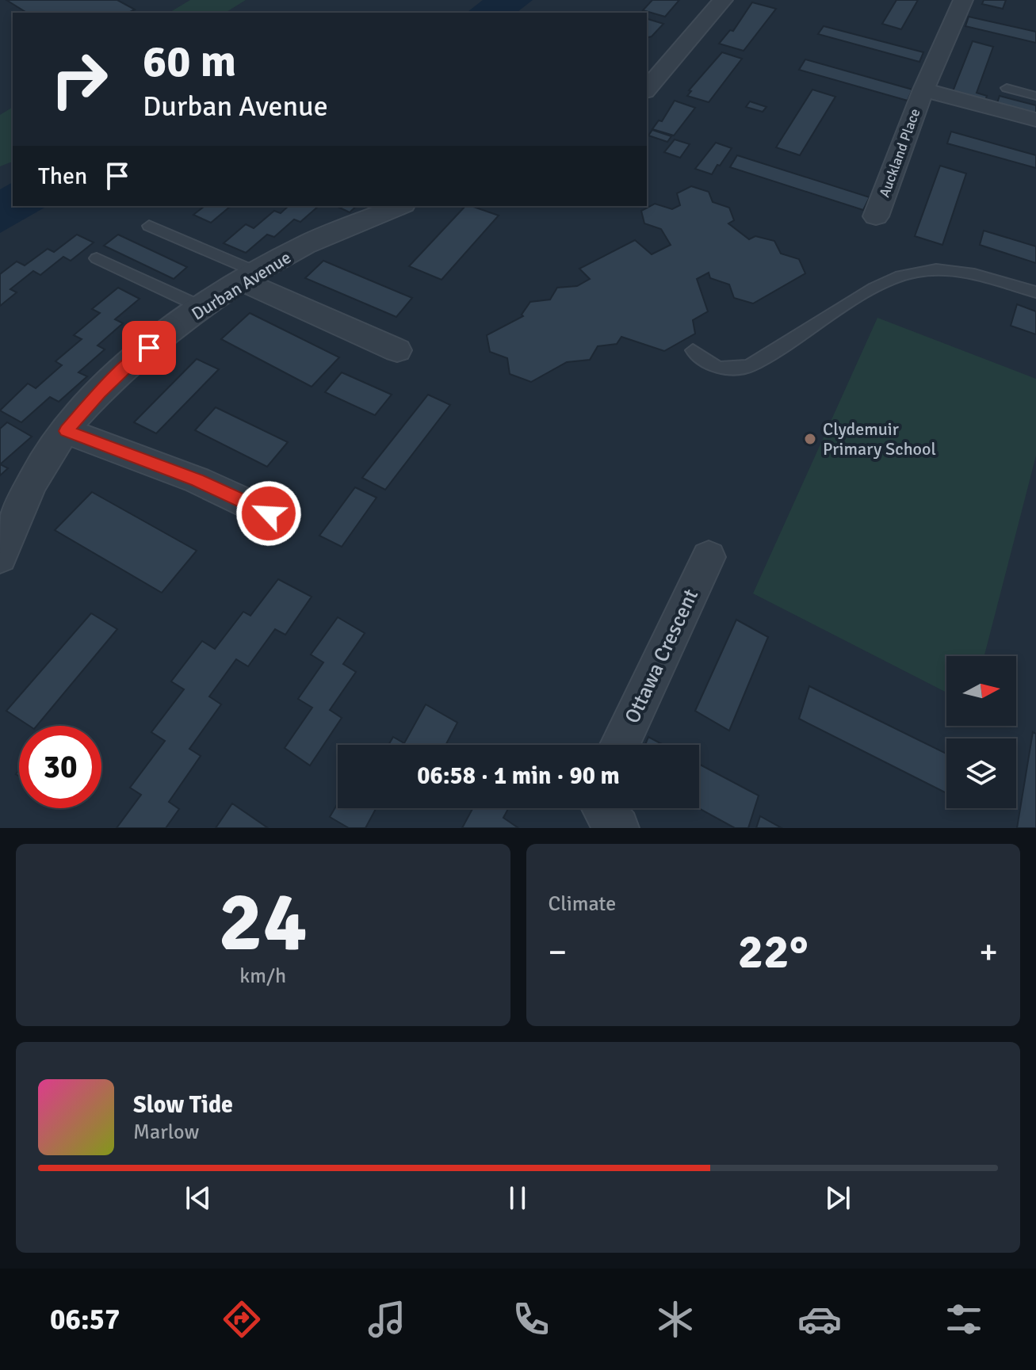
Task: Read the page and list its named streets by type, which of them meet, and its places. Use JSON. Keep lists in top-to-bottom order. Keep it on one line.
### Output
{"streets":{"street":["Auckland Place","Durban Avenue","Ottawa Crescent"]},"places":["Clydemuir Primary School"],"north":"right","page":{"turn":["60 m","Durban Avenue"],"then":"Then","limit":"30","trip":"06:58 · 1 min · 90 m","tile":[["24","km/h"],"Climate"],"heat":["−","22°","+"],"song":["Slow Tide","Marlow"],"tabs":"06:57"}}
